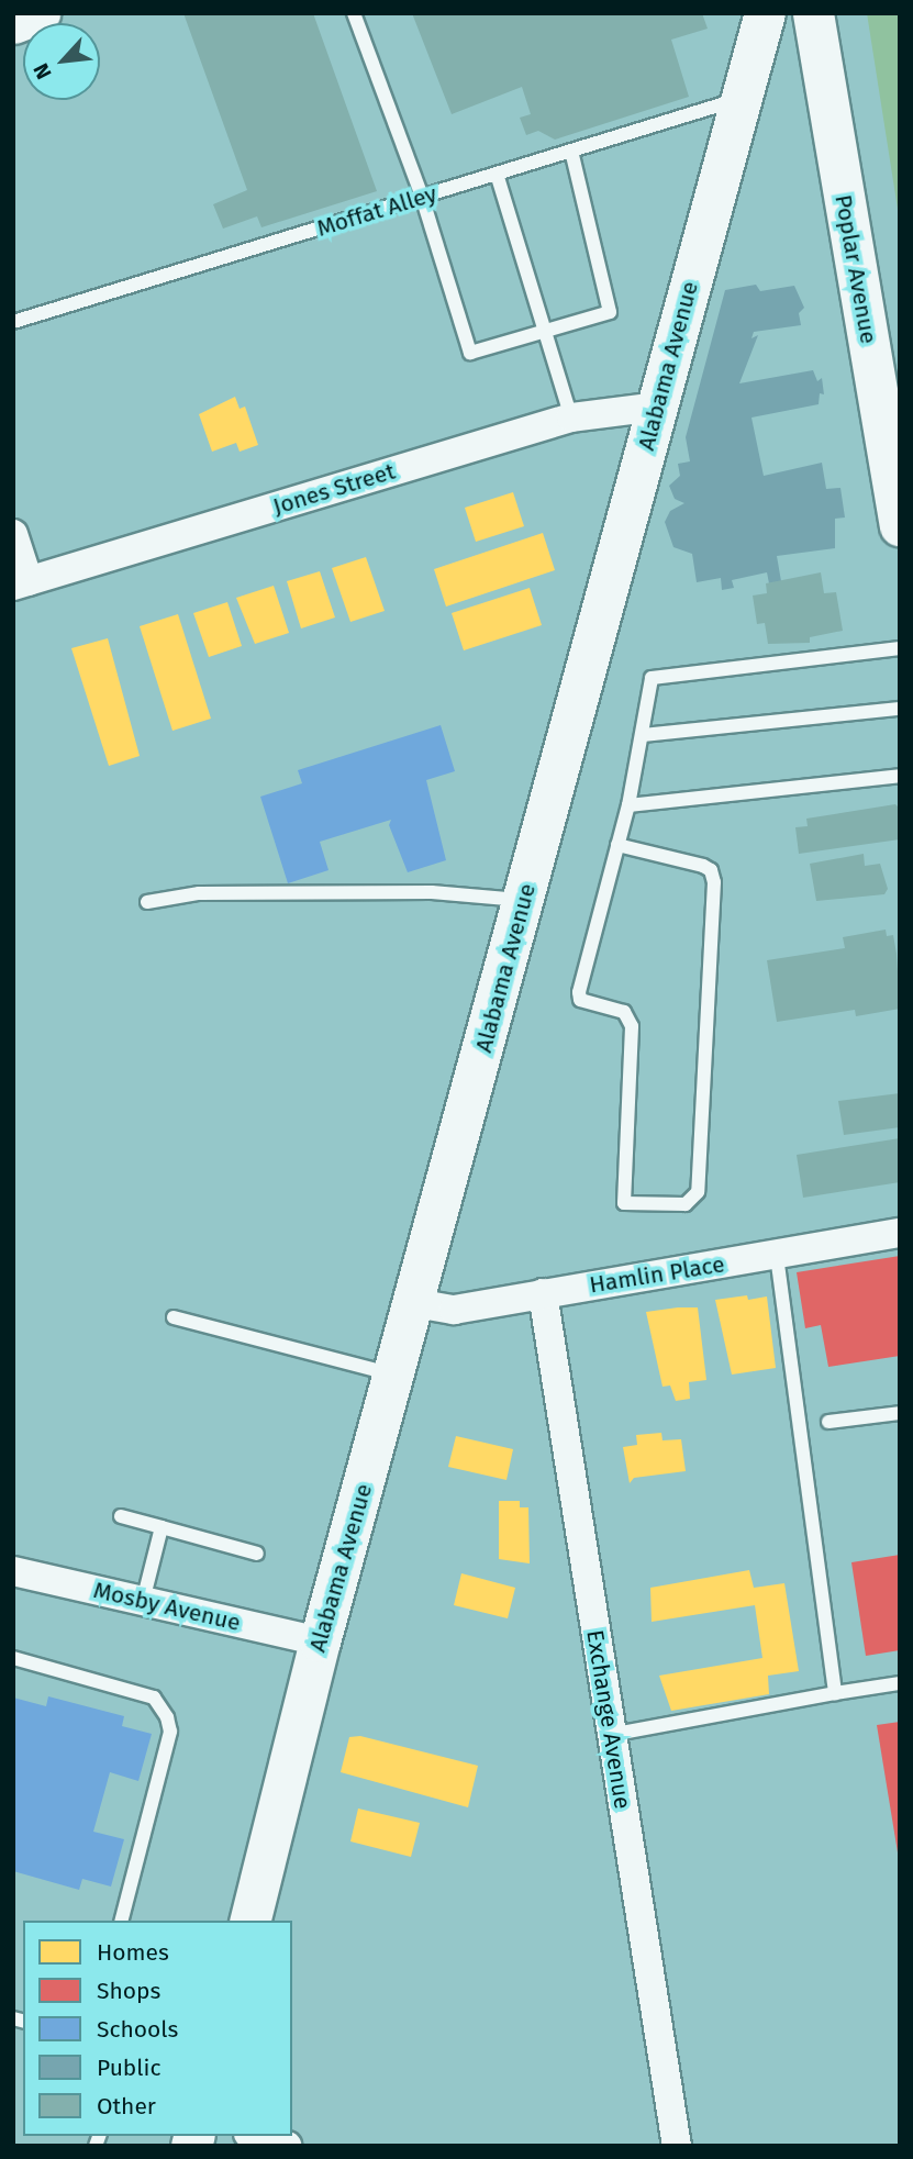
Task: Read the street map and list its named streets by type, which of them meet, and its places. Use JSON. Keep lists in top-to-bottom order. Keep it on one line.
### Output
{"streets":{"street":["Poplar Avenue","Alabama Avenue","Jones Street","Hamlin Place","Mosby Avenue","Exchange Avenue"],"lane":["Moffat Alley"]},"crossings":[["Moffat Alley","Alabama Avenue"],["Alabama Avenue","Jones Street"],["Alabama Avenue","Hamlin Place"],["Alabama Avenue","Mosby Avenue"],["Hamlin Place","Exchange Avenue"]],"legend":["Homes","Shops","Schools","Public","Other"],"north":"bottom left"}
